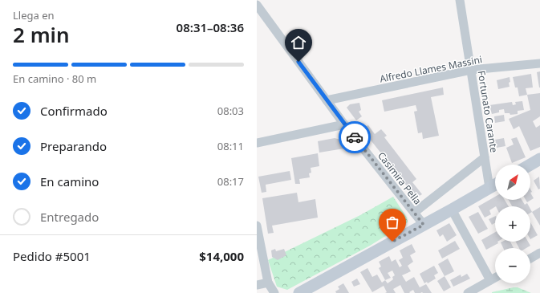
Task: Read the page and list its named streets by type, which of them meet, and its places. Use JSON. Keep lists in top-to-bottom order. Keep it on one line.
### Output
{"streets":{"street":["Alfredo Llames Massini","Fortunato Carante","Casimira Pella"]},"crossings":[["Alfredo Llames Massini","Fortunato Carante"],["Alfredo Llames Massini","Casimira Pella"]],"north":"top right","page":{"heading":["2 min","Llega en","08:31–08:36"],"panel":["Pedido #5001","$14,000"],"bar":"En camino · 80 m","list":[["Confirmado","08:03"],["Preparando","08:11"],["En camino","08:17"],"Entregado"],"map_buttons":["+","−"]}}
